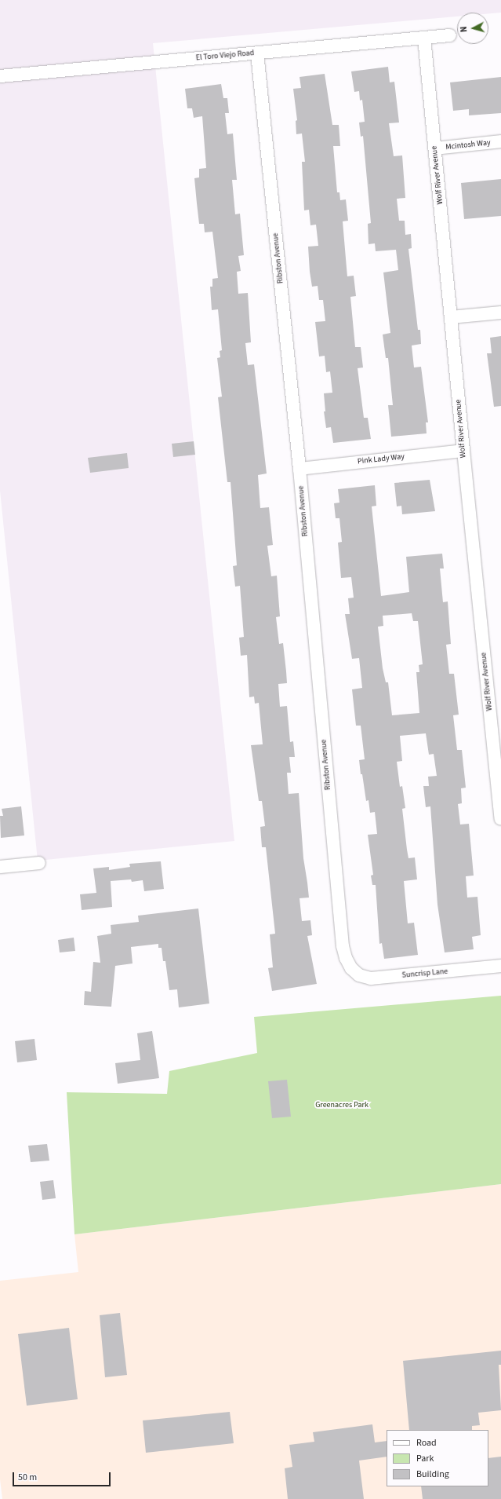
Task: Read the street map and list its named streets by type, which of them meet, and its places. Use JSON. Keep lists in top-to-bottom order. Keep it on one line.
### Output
{"streets":{"street":["El Toro Viejo Road","Mcintosh Way","Wolf River Avenue","Ribston Avenue","Pink Lady Way","Suncrisp Lane"]},"crossings":[["El Toro Viejo Road","Wolf River Avenue"],["El Toro Viejo Road","Ribston Avenue"],["Mcintosh Way","Wolf River Avenue"],["Wolf River Avenue","Pink Lady Way"],["Ribston Avenue","Pink Lady Way"],["Ribston Avenue","Suncrisp Lane"]],"parks":["Greenacres Park"],"legend":["Road","Park","Building"],"scale_bar":"50 m","north":"left"}
